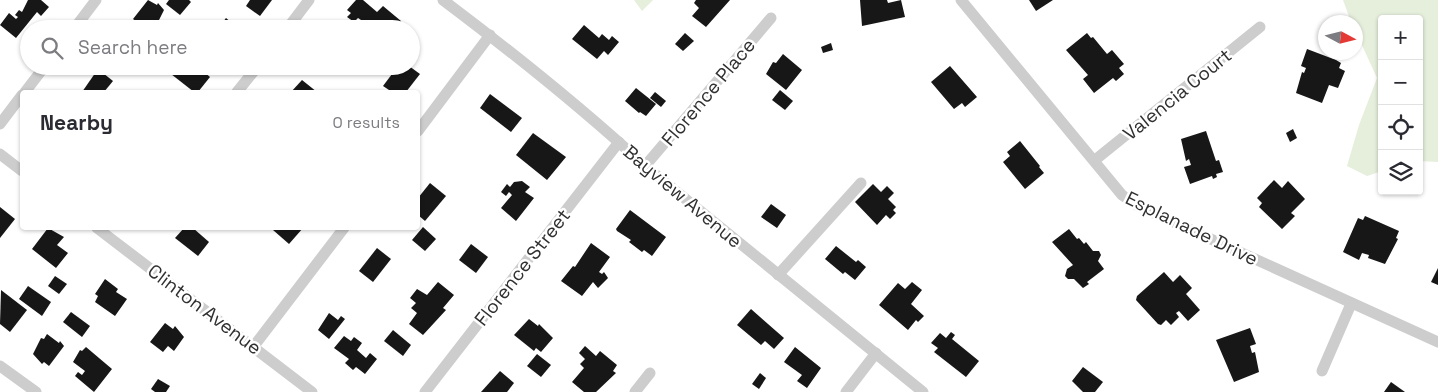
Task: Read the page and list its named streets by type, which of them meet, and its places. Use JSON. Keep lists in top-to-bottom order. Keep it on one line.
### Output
{"streets":{"street":["Florence Place","Valencia Court","Bayview Avenue","Esplanade Drive","Florence Street","Clinton Avenue"]},"crossings":[["Florence Place","Bayview Avenue"],["Valencia Court","Esplanade Drive"],["Bayview Avenue","Florence Street"]],"north":"right","page":{"map_buttons":["+","−"],"search":"Search here","heading":["Nearby","0 results"]}}
